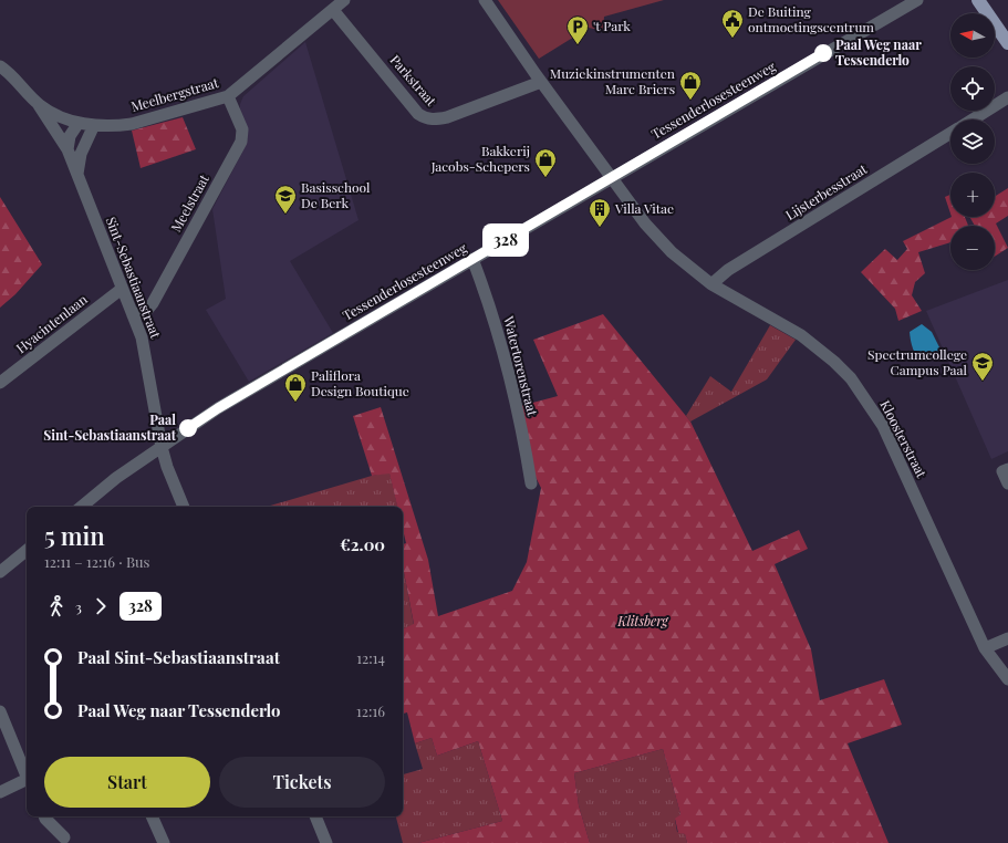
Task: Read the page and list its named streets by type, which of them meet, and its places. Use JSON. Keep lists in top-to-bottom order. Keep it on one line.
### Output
{"streets":{"street":["Parkstraat","Meelbergstraat","Tessenderlosesteenweg","Lijsterbesstraat","Meelstraat","Sint-Sebastiaanstraat","Hyacintenlaan","Watertorenstraat","Kloosterstraat"]},"crossings":[["Parkstraat","Meelbergstraat"],["Meelbergstraat","Meelstraat"],["Meelbergstraat","Sint-Sebastiaanstraat"],["Tessenderlosesteenweg","Sint-Sebastiaanstraat"],["Tessenderlosesteenweg","Watertorenstraat"],["Tessenderlosesteenweg","Kloosterstraat"],["Lijsterbesstraat","Kloosterstraat"],["Meelstraat","Sint-Sebastiaanstraat"],["Sint-Sebastiaanstraat","Hyacintenlaan"]],"parks":["Klitsberg"],"places":{"public building":["De Buiting ontmoetingscentrum"],"parking":["'t Park"],"other":["Paal Weg naar Tessenderlo","Paal Sint-Sebastiaanstraat"],"shop":["Muziekinstrumenten Marc Briers","Bakkerij Jacobs-Schepers","Paliflora Design Boutique"],"school or university":["Basisschool De Berk","Spectrumcollege Campus Paal"],"building":["Villa Vitae"]},"lines":["bus line 328"],"north":"left","page":{"on_map":"328","map_buttons":["+","−"],"heading":["5 min","12:11 – 12:16 · Bus","€2.00"],"legs":["3","328"],"list":[{"name":"Paal Sint-Sebastiaanstraat","value":"12:14"},{"name":"Paal Weg naar Tessenderlo","value":"12:16"}],"buttons":["Start","Tickets"]}}
